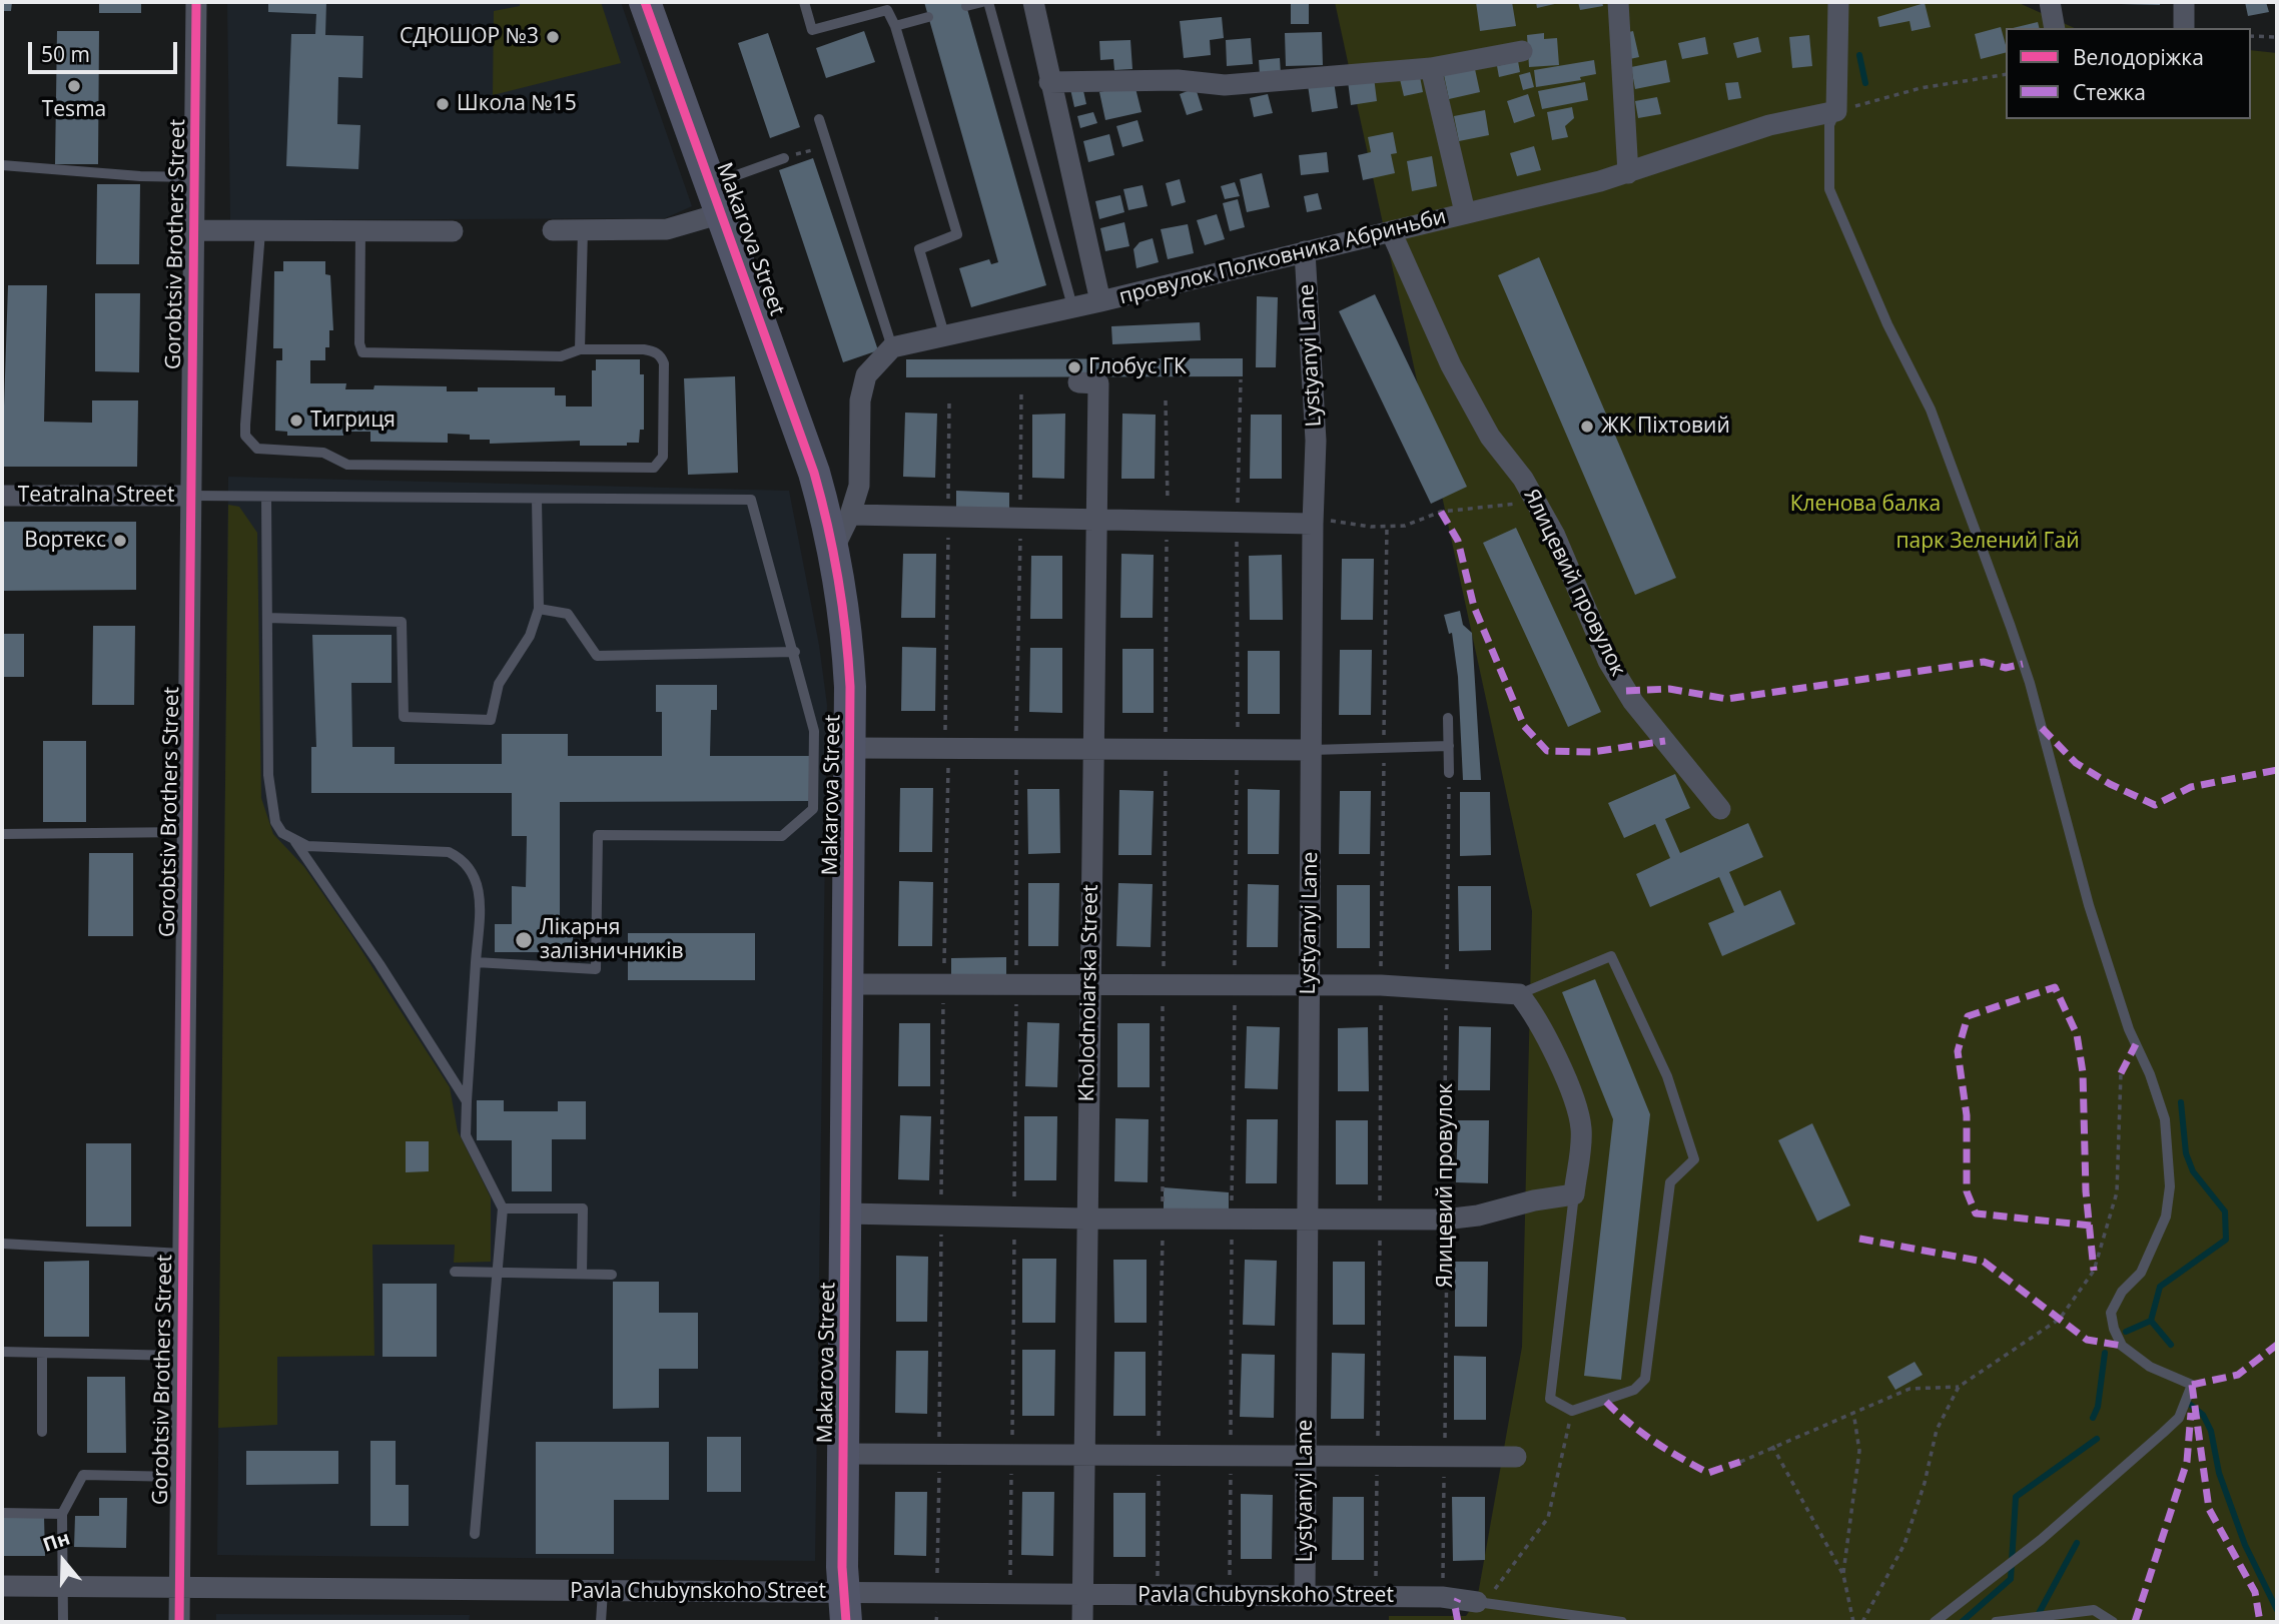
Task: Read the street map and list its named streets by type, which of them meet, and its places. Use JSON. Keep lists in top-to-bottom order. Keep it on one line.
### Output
{"streets":{"street":["Makarova Street","Gorobtsiv Brothers Street","провулок Полковника Абриньби","Lystyanyi Lane","Teatralna Street","Ялицевий провулок","Kholodnoiarska Street","Pavla Chubynskoho Street"]},"crossings":[["Makarova Street","Pavla Chubynskoho Street"],["Gorobtsiv Brothers Street","Teatralna Street"],["Gorobtsiv Brothers Street","Pavla Chubynskoho Street"],["провулок Полковника Абриньби","Lystyanyi Lane"],["провулок Полковника Абриньби","Ялицевий провулок"],["Lystyanyi Lane","Pavla Chubynskoho Street"],["Ялицевий провулок","Pavla Chubynskoho Street"],["Kholodnoiarska Street","Pavla Chubynskoho Street"]],"parks":["Кленова балка","парк Зелений Гай"],"places":["СДЮШОР №3","Tesma","Школа №15","Глобус ГК","Тигриця","ЖК Піхтовий","Вортекс","Лікарня залізничників"],"legend":["Велодоріжка","Стежка"],"scale_bar":"50 m","north":"top"}
